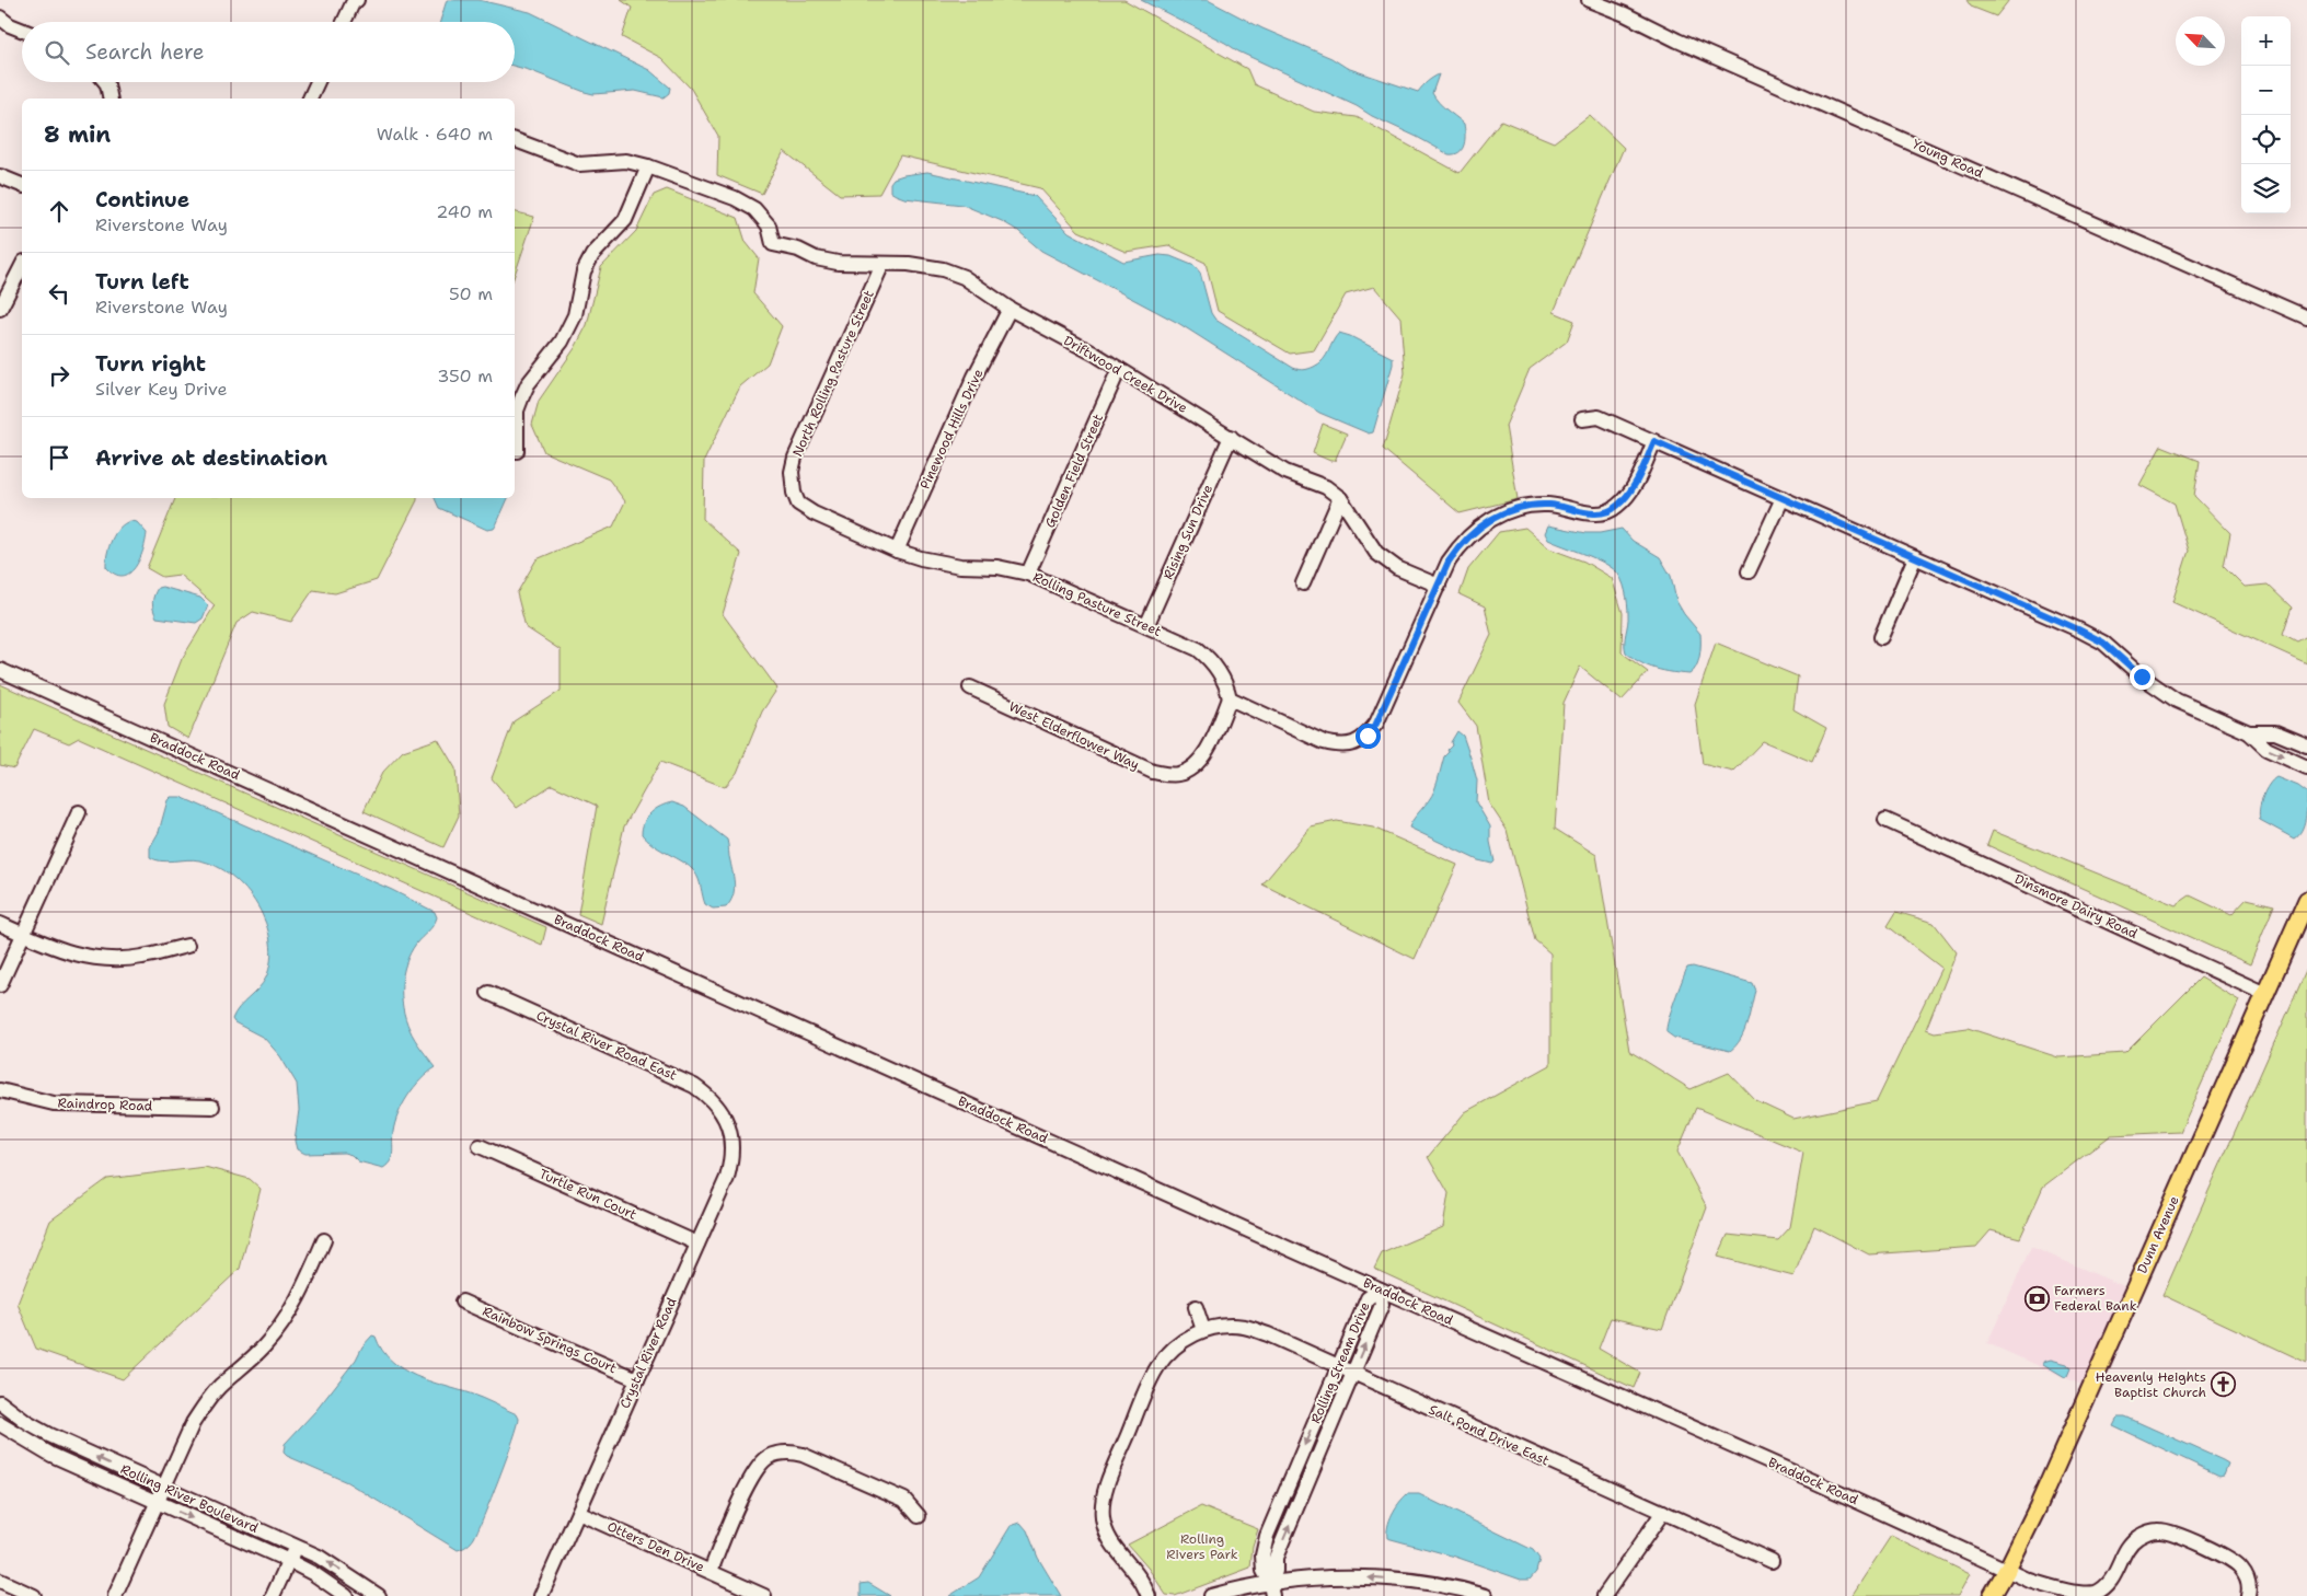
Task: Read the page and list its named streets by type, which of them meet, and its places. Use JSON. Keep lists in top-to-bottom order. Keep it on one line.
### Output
{"streets":{"main road":["Dunn Avenue"],"street":["Young Road","North Rolling Pasture Street","Driftwood Creek Drive","Pinewood Hills Drive","Golden Field Street","Rising Sun Drive","Rolling Pasture Street","West Elderflower Way","Braddock Road","Dinsmore Dairy Road","Crystal River Road East","Raindrop Road","Turtle Run Court","Rainbow Springs Court","Crystal River Road","Rolling Stream Drive","Salt Pond Drive East","Rolling River Boulevard","Otters Den Drive"]},"crossings":[["North Rolling Pasture Street","Driftwood Creek Drive"],["North Rolling Pasture Street","Rolling Pasture Street"],["Driftwood Creek Drive","Pinewood Hills Drive"],["Driftwood Creek Drive","Golden Field Street"],["Driftwood Creek Drive","Rising Sun Drive"],["Pinewood Hills Drive","Rolling Pasture Street"],["Golden Field Street","Rolling Pasture Street"],["Rising Sun Drive","Rolling Pasture Street"],["Rolling Pasture Street","West Elderflower Way"],["Braddock Road","Dunn Avenue"],["Braddock Road","Rolling Stream Drive"],["Dinsmore Dairy Road","Dunn Avenue"],["Crystal River Road East","Crystal River Road"],["Turtle Run Court","Crystal River Road"],["Rainbow Springs Court","Crystal River Road"],["Crystal River Road","Otters Den Drive"],["Rolling Stream Drive","Salt Pond Drive East"]],"parks":["Rolling Rivers Park"],"places":{"bank":["Farmers Federal Bank"],"church":["Heavenly Heights Baptist Church"]},"north":"top left","page":{"map_buttons":["+","−"],"search":"Search here","heading":["8 min","Walk · 640 m"],"list":[["Continue","Riverstone Way","240 m"],["Turn left","Riverstone Way","50 m"],["Turn right","Silver Key Drive","350 m"],"Arrive at destination"]}}
